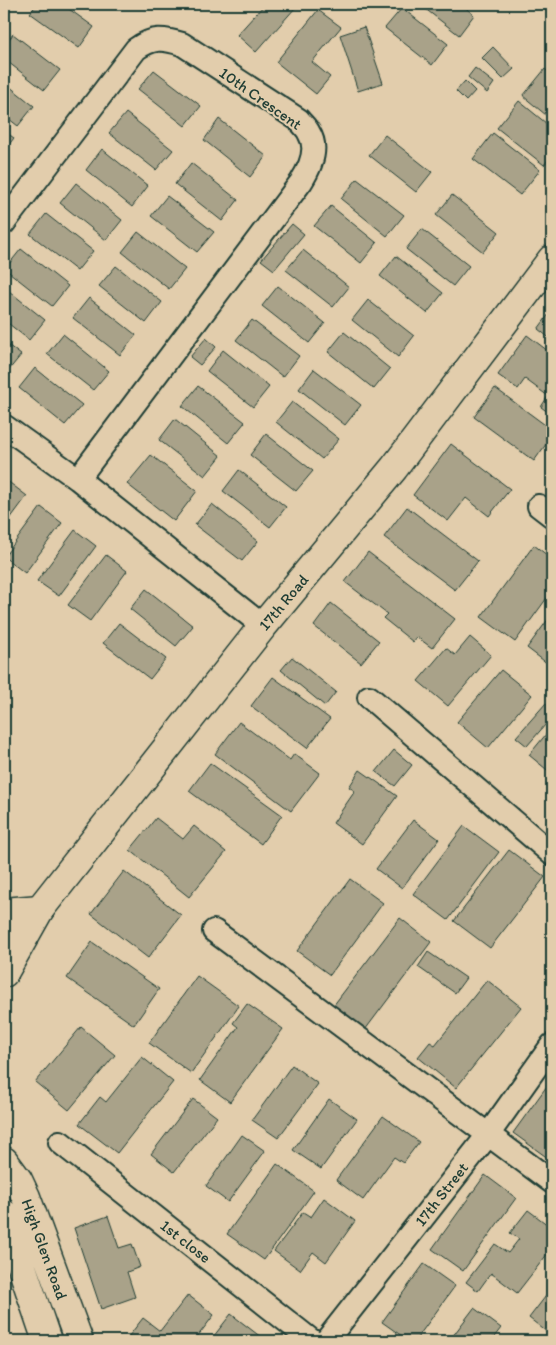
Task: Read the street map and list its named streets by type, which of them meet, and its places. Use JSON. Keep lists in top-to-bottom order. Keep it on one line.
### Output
{"streets":{"street":["10th Crescent","17th Road","17th Street","1st close","High Glen Road"]}}
